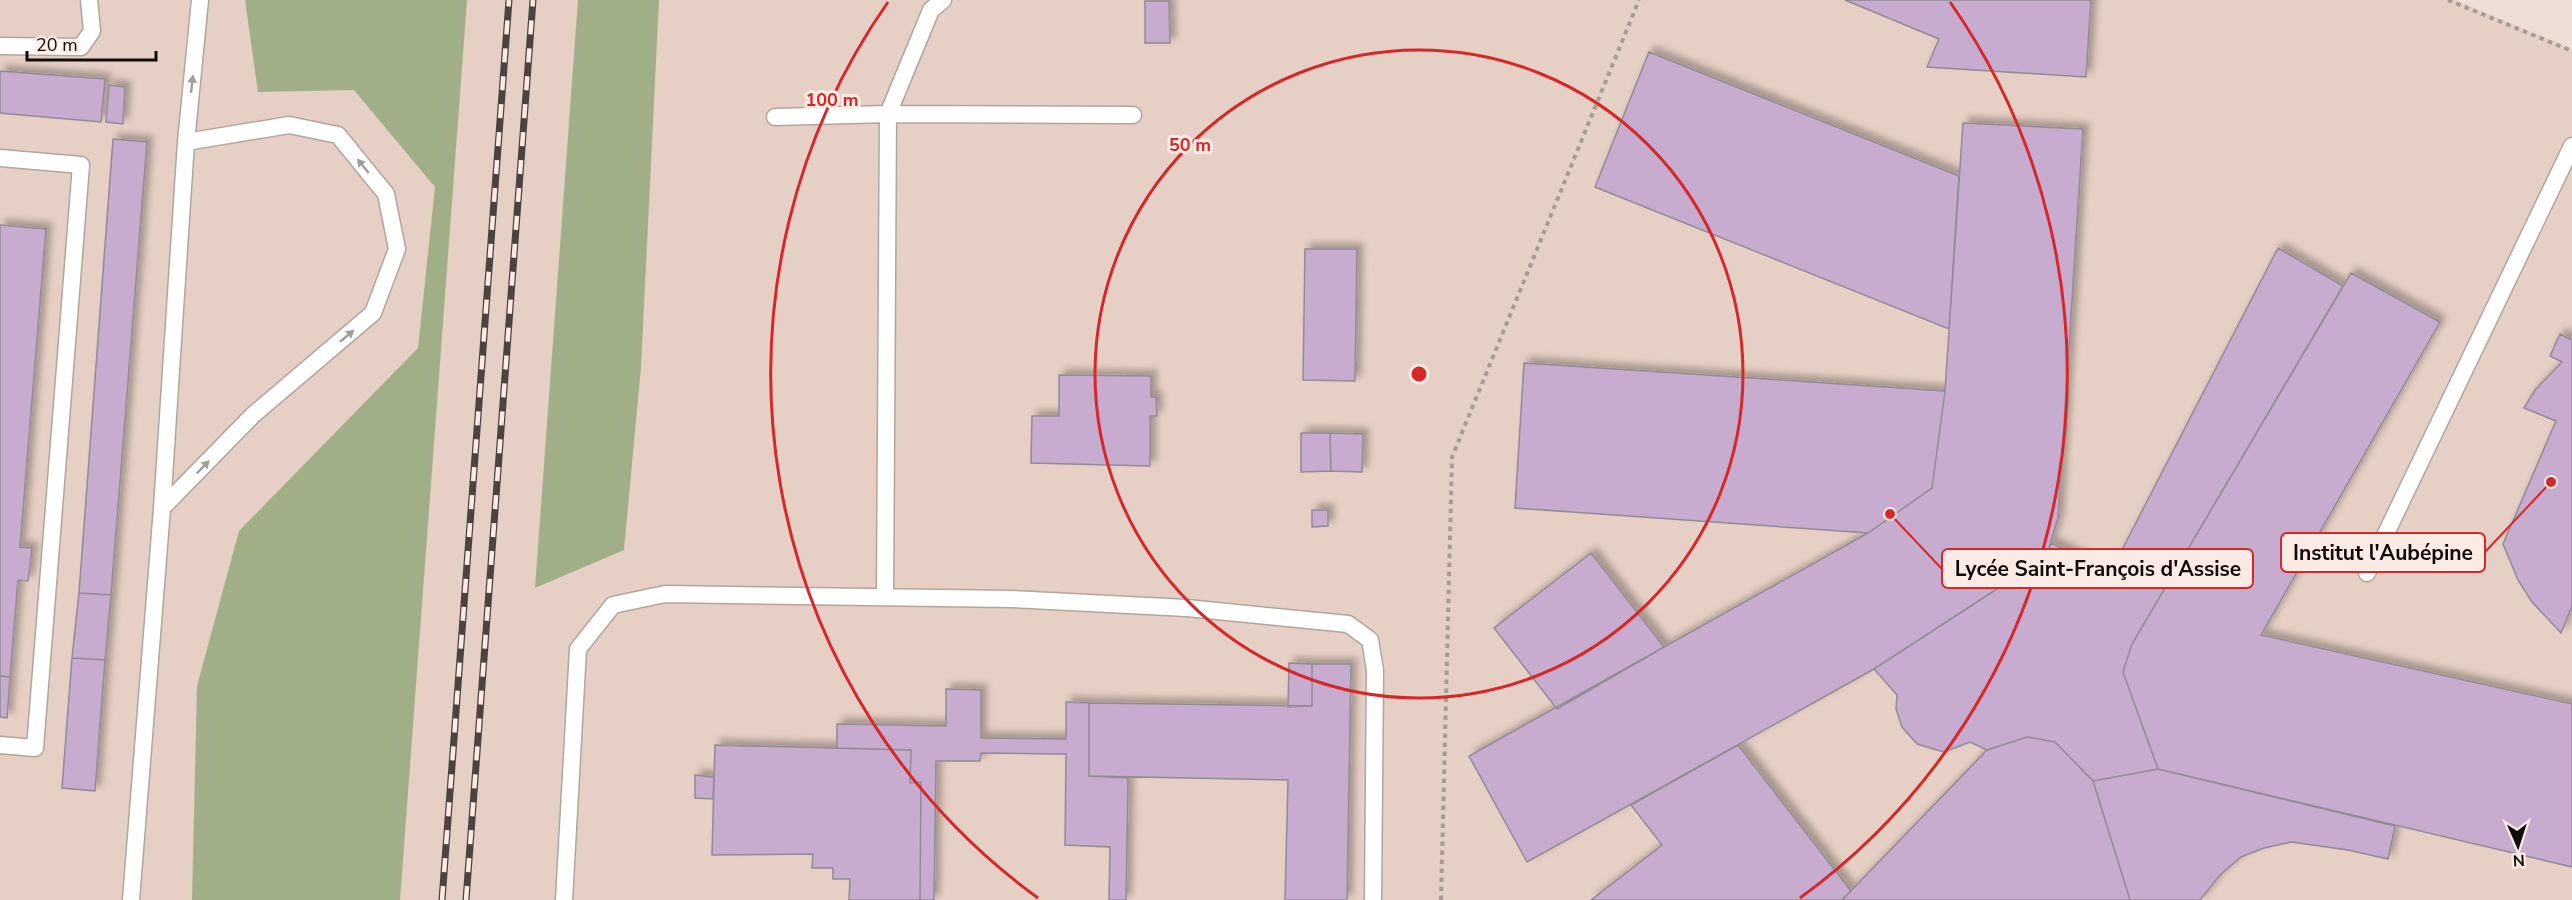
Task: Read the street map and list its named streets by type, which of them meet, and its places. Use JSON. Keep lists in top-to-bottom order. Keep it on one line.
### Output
{"places":["Institut l'Aubépine","Lycée Saint-François d'Assise"],"scale_bar":"20 m","north":"bottom","rings":["100 m","50 m"]}
